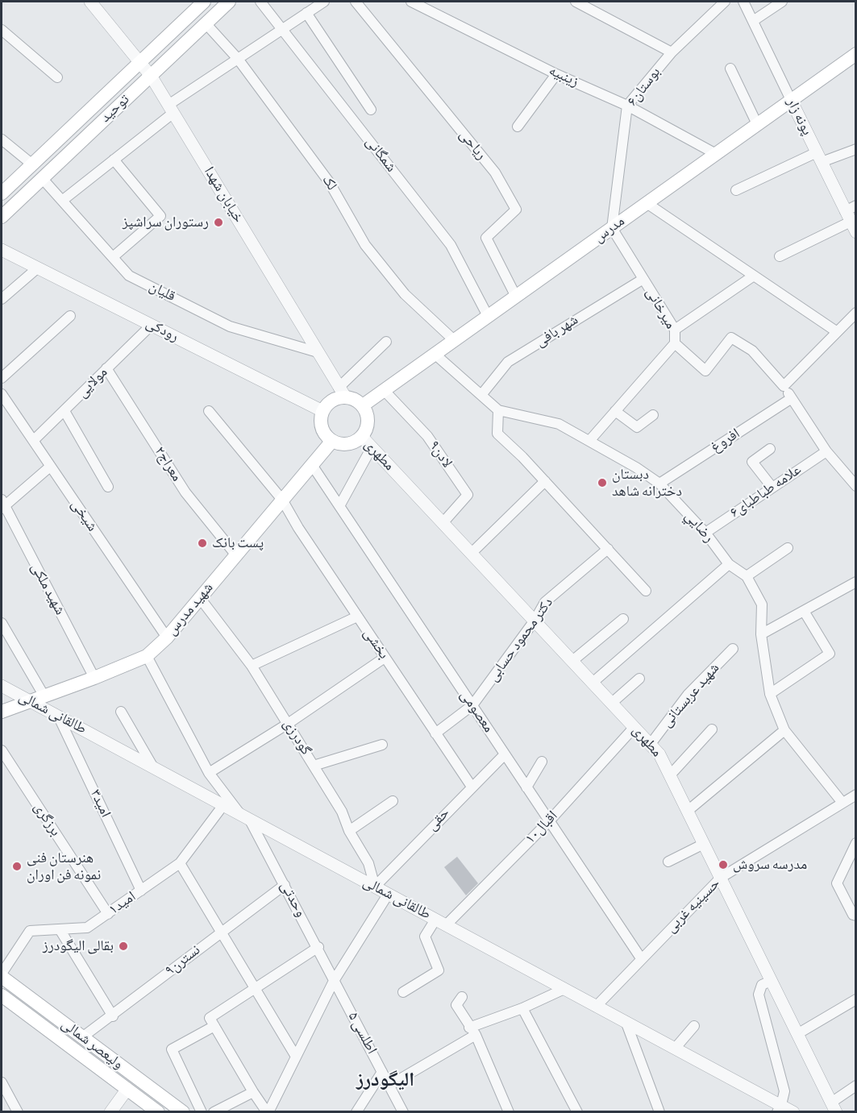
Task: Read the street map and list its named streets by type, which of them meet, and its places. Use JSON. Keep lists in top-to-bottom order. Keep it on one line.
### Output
{"streets":{"main road":["توحید","مدرس","شهید مدرس","ولیعصر شمالی"],"street":["زینبیه","بوستان۶","پونه زار","ریاحی","شمگانی","لک","خیابان شهدا","قلیان","میرخانی","رودکی","شهر بافی","مولایی","افروغ","لادن۹","مطهری","معراج۲","علامه طباطبای۶","شیخی","رضایي","شهید ملکی","دکتر محمود حسابی","بخشی","شهید عربستانی","معصومی","طالقانی شمالی","گودرزی","امید۳","برزگری","حقی","اقبال۱۰","وحدتی","امید۱","حسینیه غربی","نسترن۹","اطلسی ۵"]},"crossings":[["زینبیه","بوستان۶"],["زینبیه","مدرس"],["بوستان۶","مدرس"],["بوستان۶","میرخانی"],["توحید","لک"],["توحید","خیابان شهدا"],["توحید","قلیان"],["پونه زار","مدرس"],["ریاحی","مدرس"],["شمگانی","مدرس"],["لک","مدرس"],["خیابان شهدا","مدرس"],["خیابان شهدا","قلیان"],["خیابان شهدا","رودکی"],["خیابان شهدا","مطهری"],["خیابان شهدا","شهید مدرس"],["مدرس","میرخانی"],["مدرس","رودکی"],["مدرس","لادن۹"],["مدرس","مطهری"],["مدرس","رضایي"],["مدرس","شهید مدرس"],["میرخانی","شهر بافی"],["رودکی","مولایی"],["رودکی","مطهری"],["رودکی","شهید مدرس"],["شهر بافی","رضایي"],["مولایی","معراج۲"],["مولایی","شیخی"],["افروغ","رضایي"],["لادن۹","مطهری"],["مطهری","شهید مدرس"],["مطهری","دکتر محمود حسابی"],["مطهری","شهید عربستانی"],["مطهری","اقبال۱۰"],["مطهری","حسینیه غربی"],["معراج۲","شهید مدرس"],["علامه طباطبای۶","رضایي"],["شیخی","شهید مدرس"],["رضایي","حسینیه غربی"],["شهید ملکی","شهید مدرس"],["شهید مدرس","بخشی"],["شهید مدرس","معصومی"],["شهید مدرس","طالقانی شمالی"],["شهید مدرس","گودرزی"],["شهید مدرس","وحدتی"],["دکتر محمود حسابی","بخشی"],["دکتر محمود حسابی","معصومی"],["بخشی","حقی"],["معصومی","حقی"],["معصومی","اقبال۱۰"],["معصومی","حسینیه غربی"],["طالقانی شمالی","گودرزی"],["طالقانی شمالی","امید۳"],["طالقانی شمالی","حقی"],["طالقانی شمالی","اقبال۱۰"],["طالقانی شمالی","وحدتی"],["طالقانی شمالی","امید۱"],["طالقانی شمالی","حسینیه غربی"],["گودرزی","حقی"],["امید۳","امید۱"],["برزگری","امید۱"],["وحدتی","نسترن۹"],["وحدتی","اطلسی ۵"],["امید۱","ولیعصر شمالی"],["نسترن۹","ولیعصر شمالی"]],"districts":["الیگودرز"],"places":["رستوران سراشپز","دبستان دخترانه شاهد","پست بانک","مدرسه سروش","هنرستان فنی نمونه فن اوران","بقالی الیگودرز"]}
